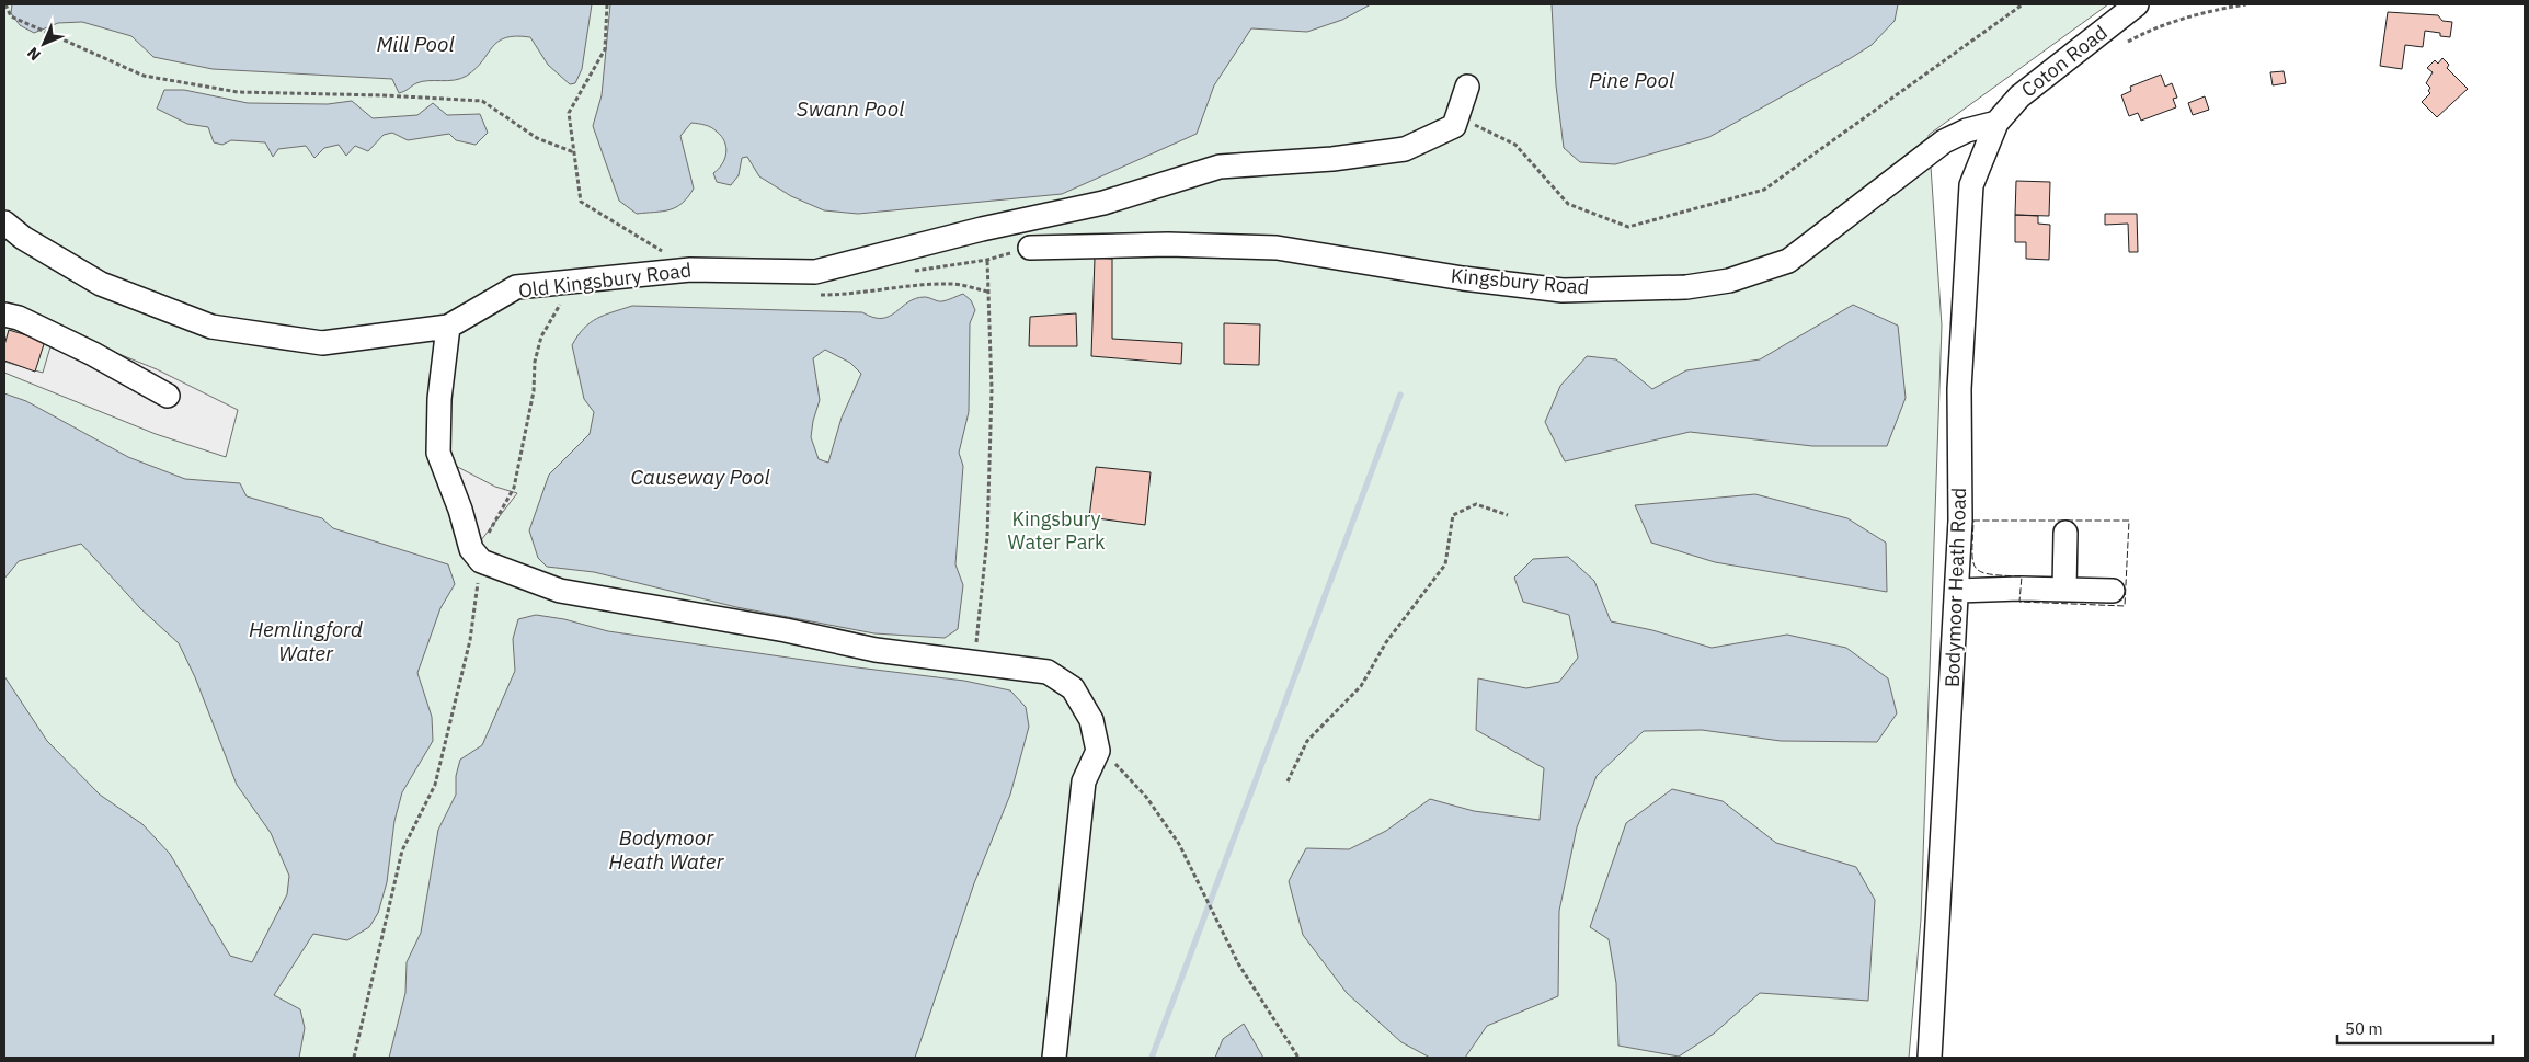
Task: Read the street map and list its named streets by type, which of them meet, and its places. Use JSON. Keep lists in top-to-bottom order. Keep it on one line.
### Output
{"streets":{"street":["Coton Road","Old Kingsbury Road","Kingsbury Road","Bodymoor Heath Road"]},"crossings":[["Coton Road","Kingsbury Road"],["Coton Road","Bodymoor Heath Road"],["Kingsbury Road","Bodymoor Heath Road"]],"water":["Mill Pool","Pine Pool","Swann Pool","Causeway Pool","Hemlingford Water","Bodymoor Heath Water"],"parks":["Kingsbury Water Park"],"scale_bar":"50 m","north":"bottom left"}
